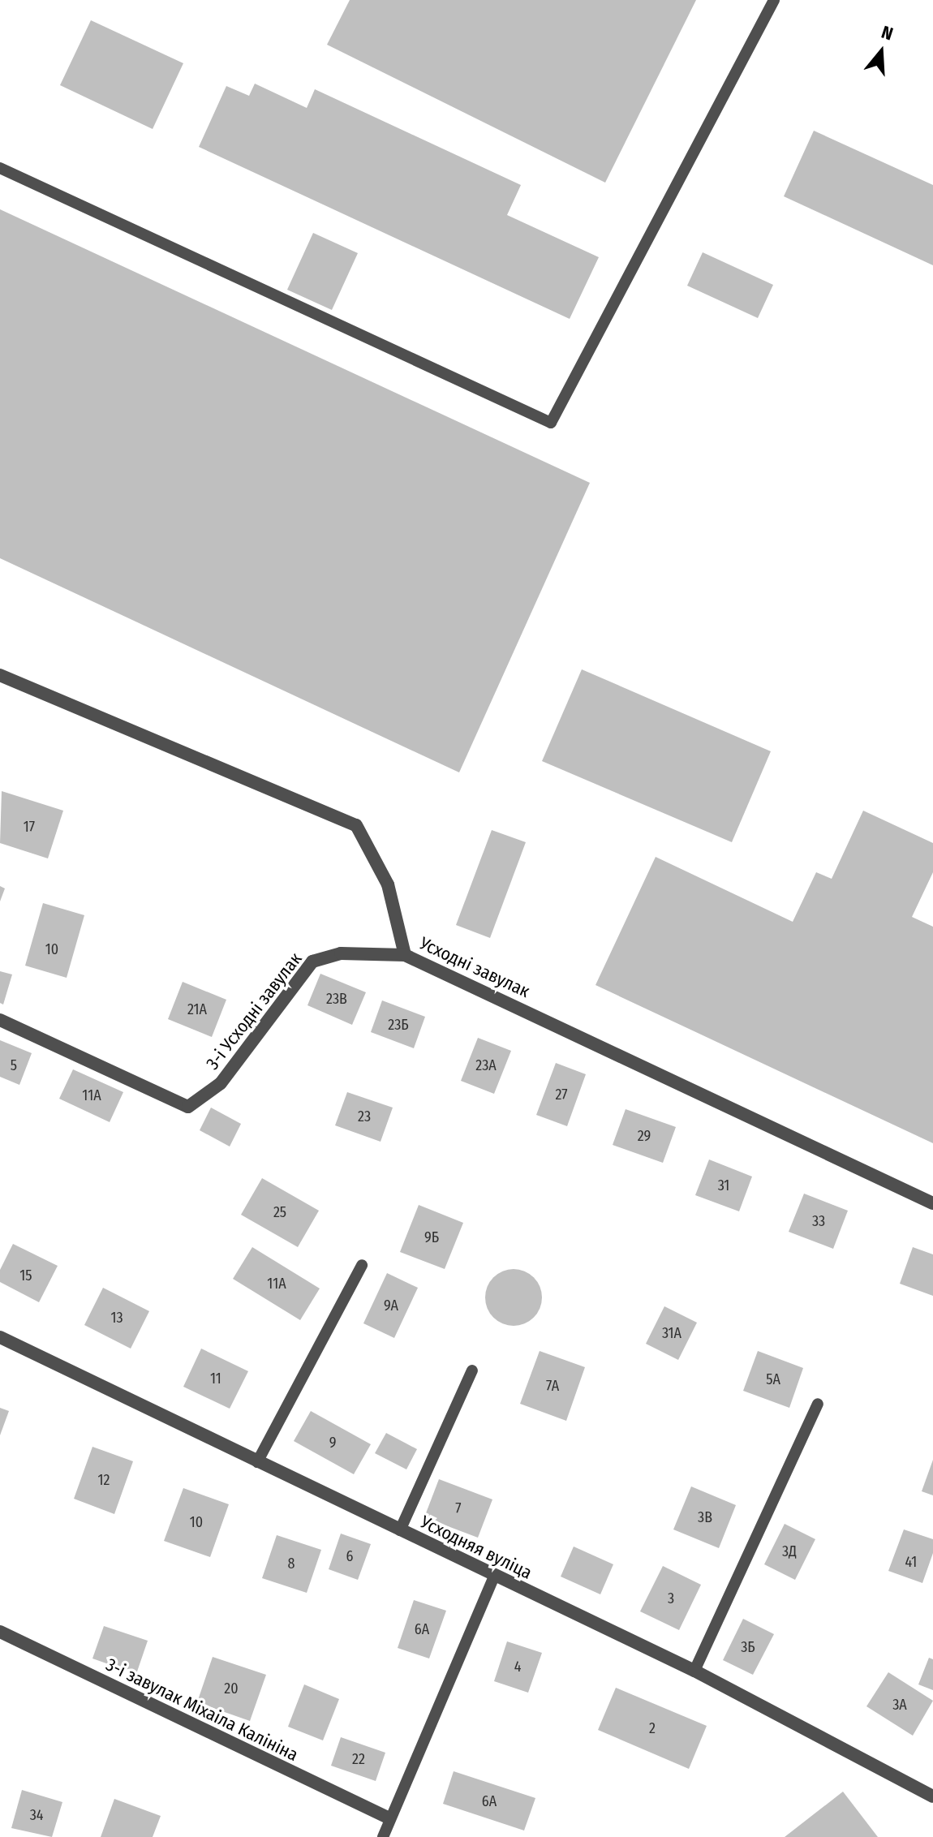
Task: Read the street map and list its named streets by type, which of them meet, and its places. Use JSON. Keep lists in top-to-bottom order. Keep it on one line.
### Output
{"streets":{"street":["Усходні завулак","3-і Усходні завулак","Усходняя вуліца","3-і завулак Міхаіла Калініна"]},"crossings":[["Усходні завулак","3-і Усходні завулак"]],"house_numbers":["17","10","23В","21А","23Б","5","23А","27","11А","23","29","31","25","33","9Б","15","11А","9А","13","31А","11","5А","7А","9","12","7","3В","10","3Д","6","41","8","3","6А","3Б","4","20","3А","2","22","6А","34"],"north":"top"}
